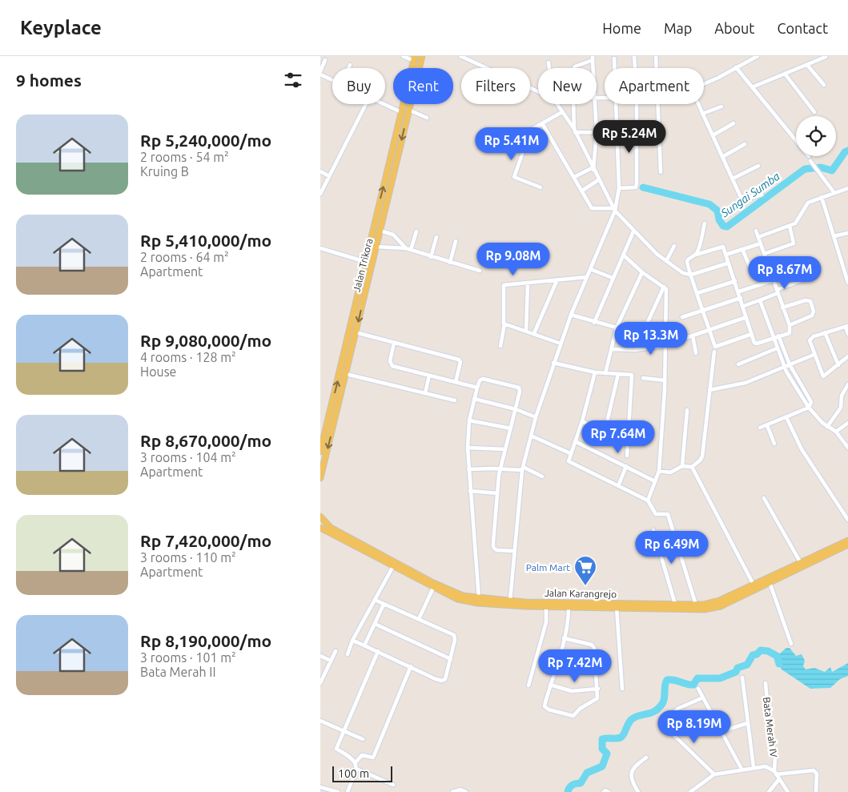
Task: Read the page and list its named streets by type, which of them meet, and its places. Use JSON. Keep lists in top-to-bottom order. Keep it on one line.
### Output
{"streets":{"main road":["Jalan Trikora","Jalan Karangrejo"],"street":["Bata Merah IV"]},"water":["Sungai Sumba"],"places":{"supermarket":["Palm Mart"]},"scale_bar":"100 m","page":{"header":"Keyplace","nav":["Home","Map","About","Contact"],"heading":"9 homes","chip":["Buy","Rent","Filters","New","Apartment"],"list":[{"name":"Rp 5,240,000/mo","note":"2 rooms · 54 m² · Kruing B"},{"name":"Rp 5,410,000/mo","note":"2 rooms · 64 m² · Apartment"},{"name":"Rp 9,080,000/mo","note":"4 rooms · 128 m² · House"},{"name":"Rp 8,670,000/mo","note":"3 rooms · 104 m² · Apartment"},{"name":"Rp 7,420,000/mo","note":"3 rooms · 110 m² · Apartment"},{"name":"Rp 8,190,000/mo","note":"3 rooms · 101 m² · Bata Merah II"}],"price":["Rp 5.24M","Rp 5.41M","Rp 9.08M","Rp 8.67M","Rp 13.3M","Rp 7.64M","Rp 6.49M","Rp 7.42M","Rp 8.19M"],"scale":"100 m"}}
